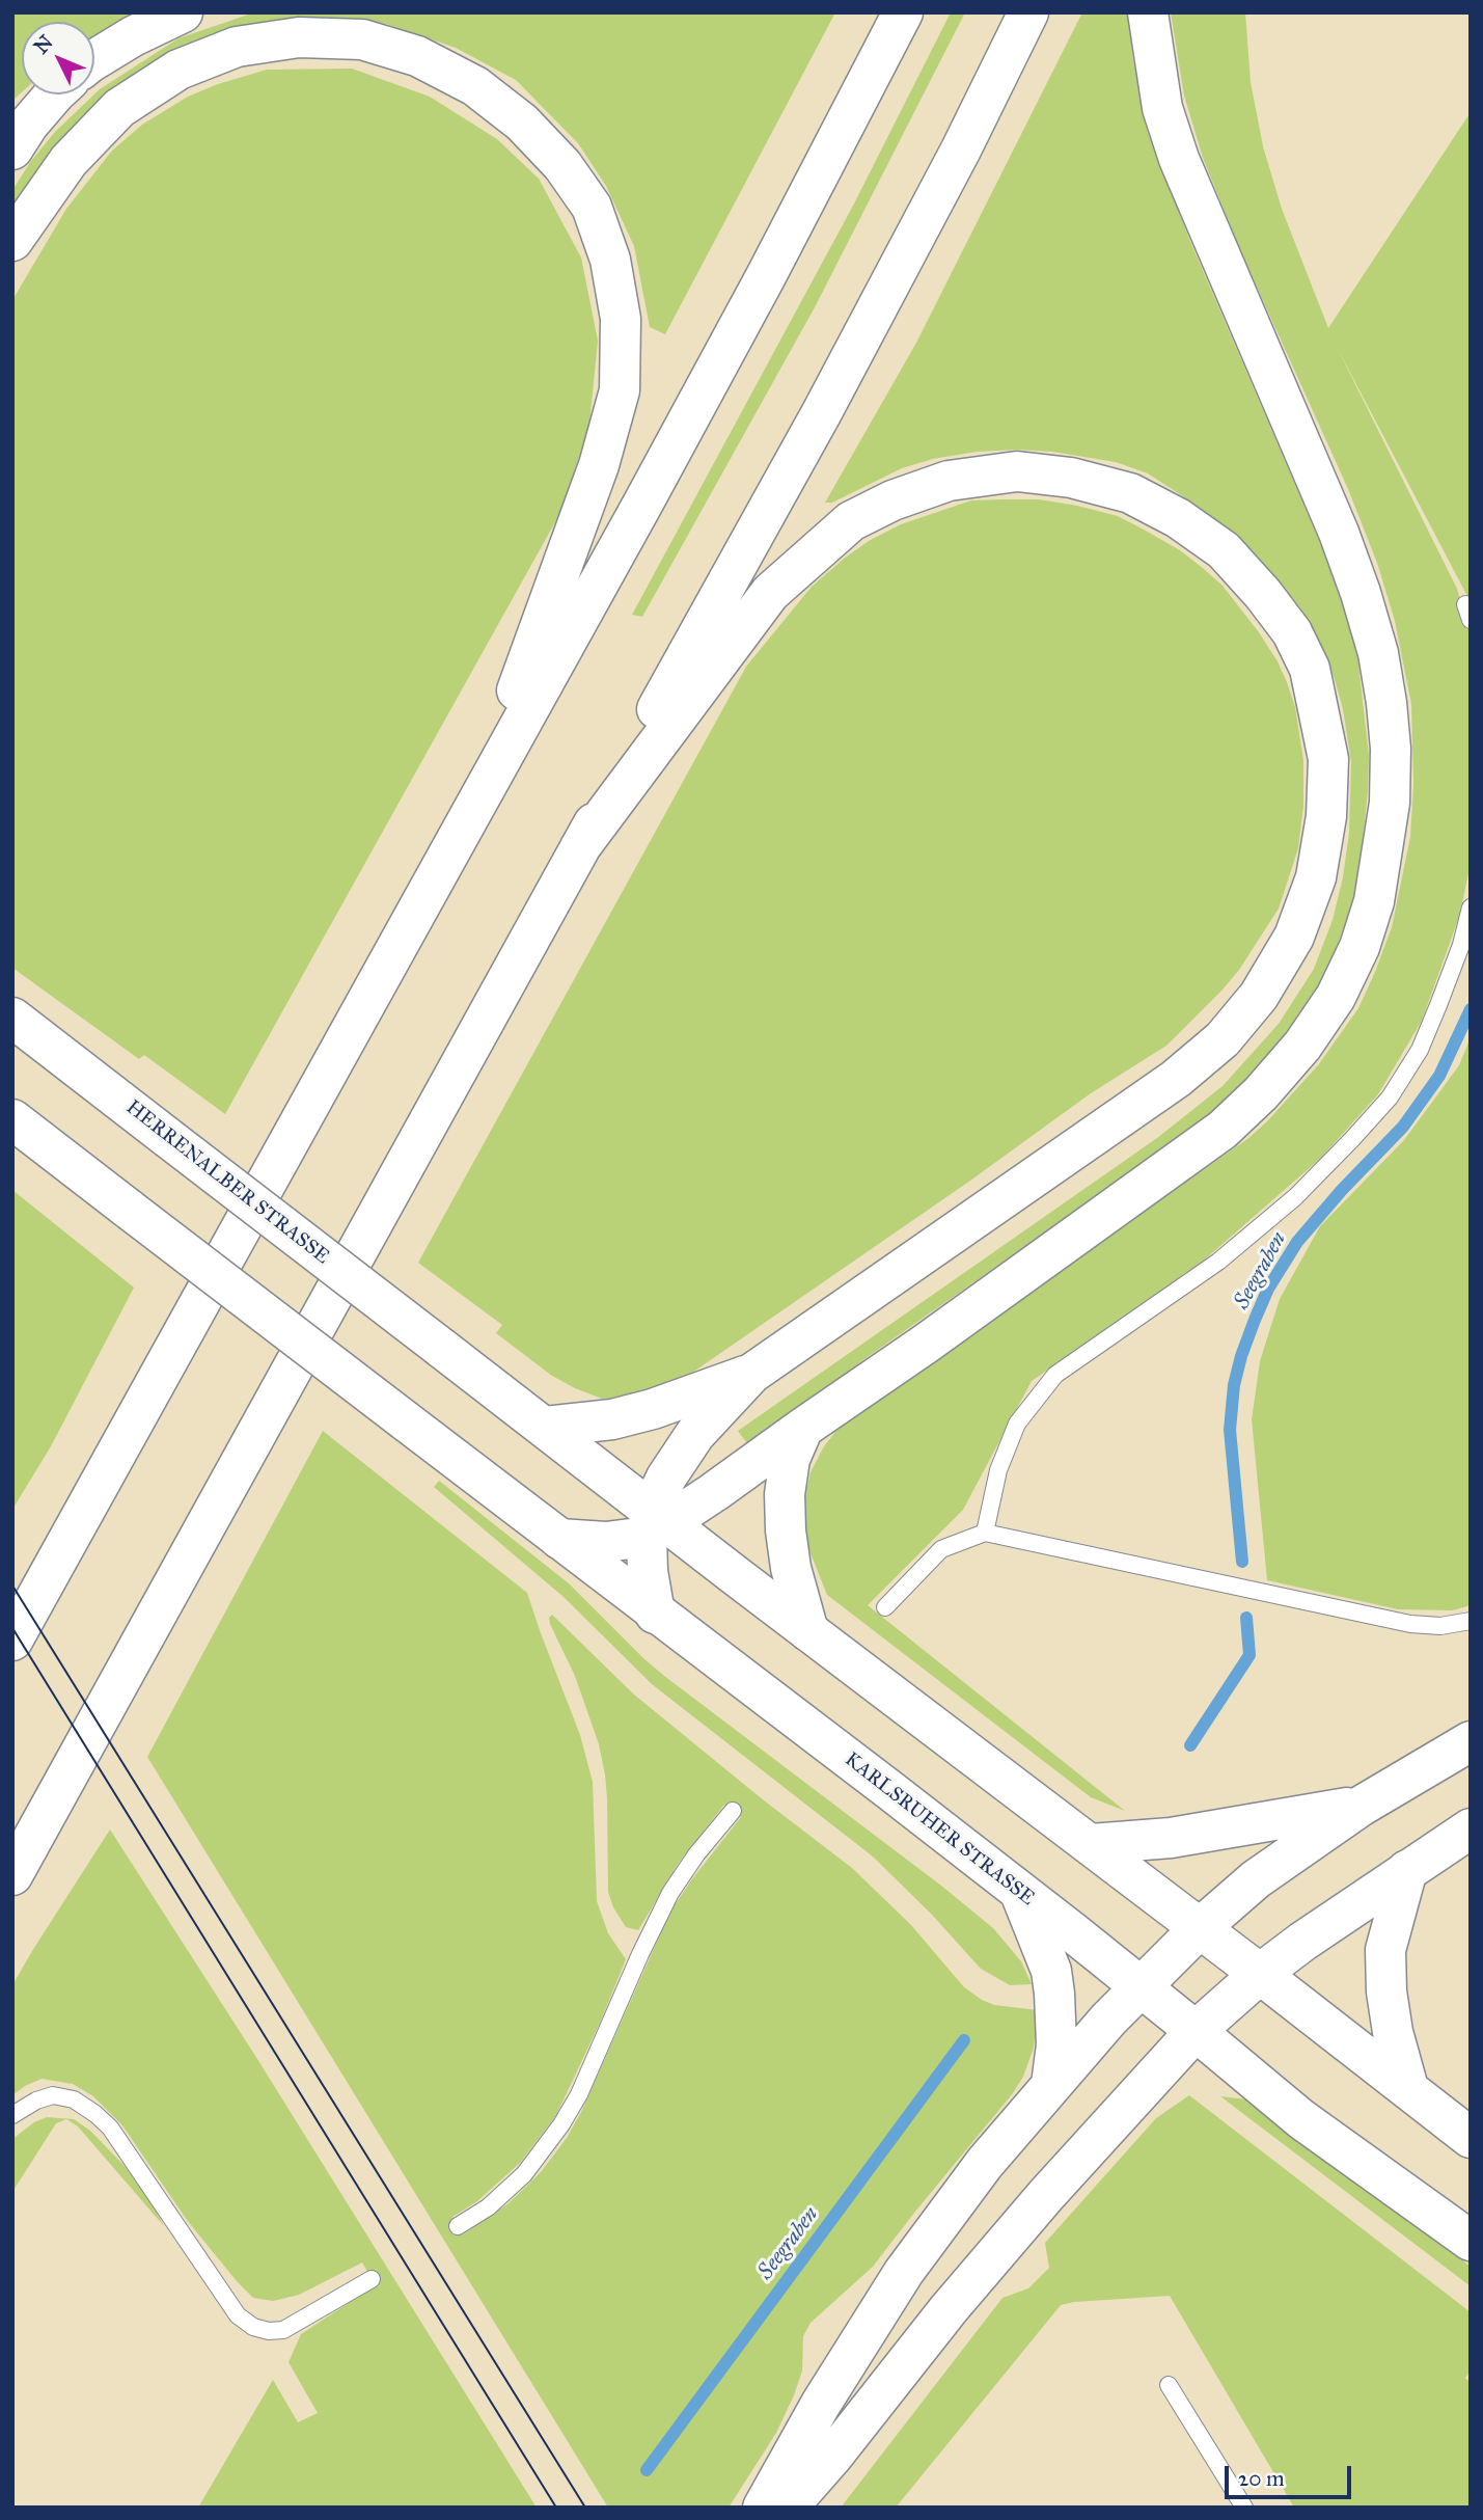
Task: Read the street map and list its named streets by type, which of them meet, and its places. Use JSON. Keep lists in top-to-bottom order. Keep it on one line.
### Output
{"streets":{"main road":["HERRENALBER STRASSE","KARLSRUHER STRASSE"]},"water":["Seegraben"],"scale_bar":"20 m","north":"top left"}
